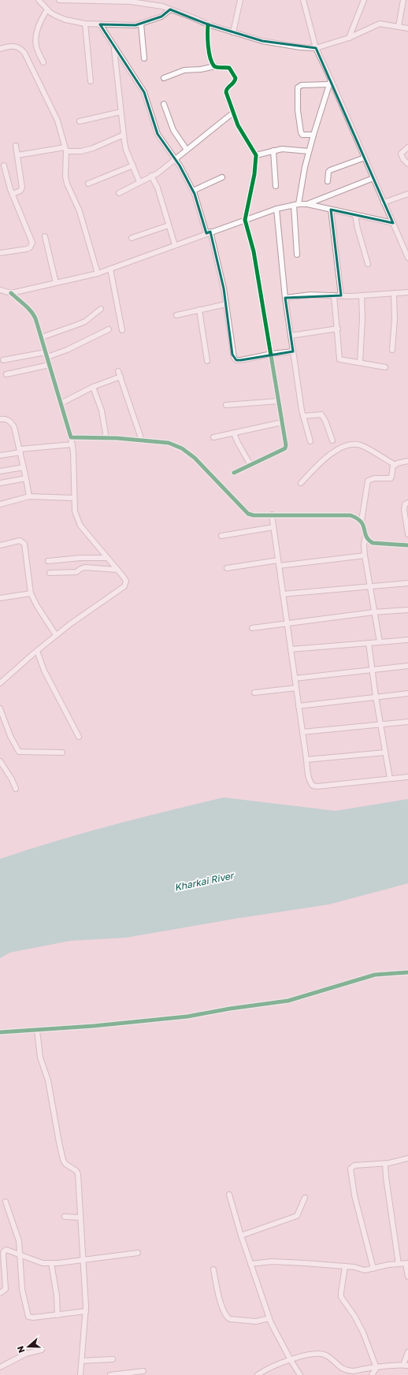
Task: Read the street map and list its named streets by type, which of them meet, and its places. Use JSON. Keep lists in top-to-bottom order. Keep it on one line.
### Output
{"water":["Kharkai River"],"north":"left"}
